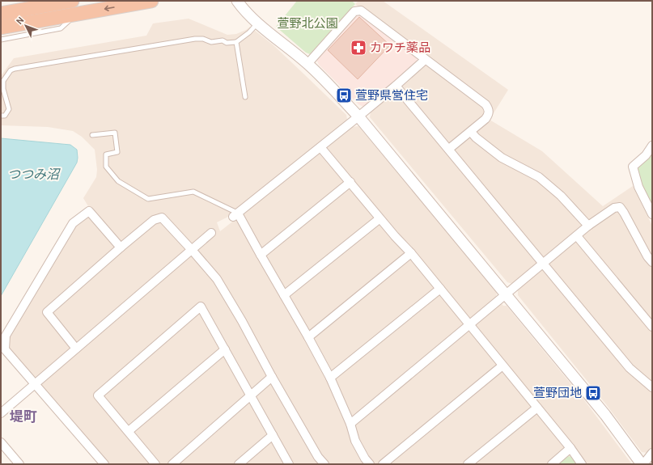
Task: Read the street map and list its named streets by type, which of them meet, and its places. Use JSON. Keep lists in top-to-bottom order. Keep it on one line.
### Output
{"districts":["堤町"],"water":["つつみ沼"],"parks":["萱野北公園"],"places":{"pharmacy":["カワチ薬品"],"bus stop":["萱野県営住宅","萱野団地"]},"north":"top left"}
